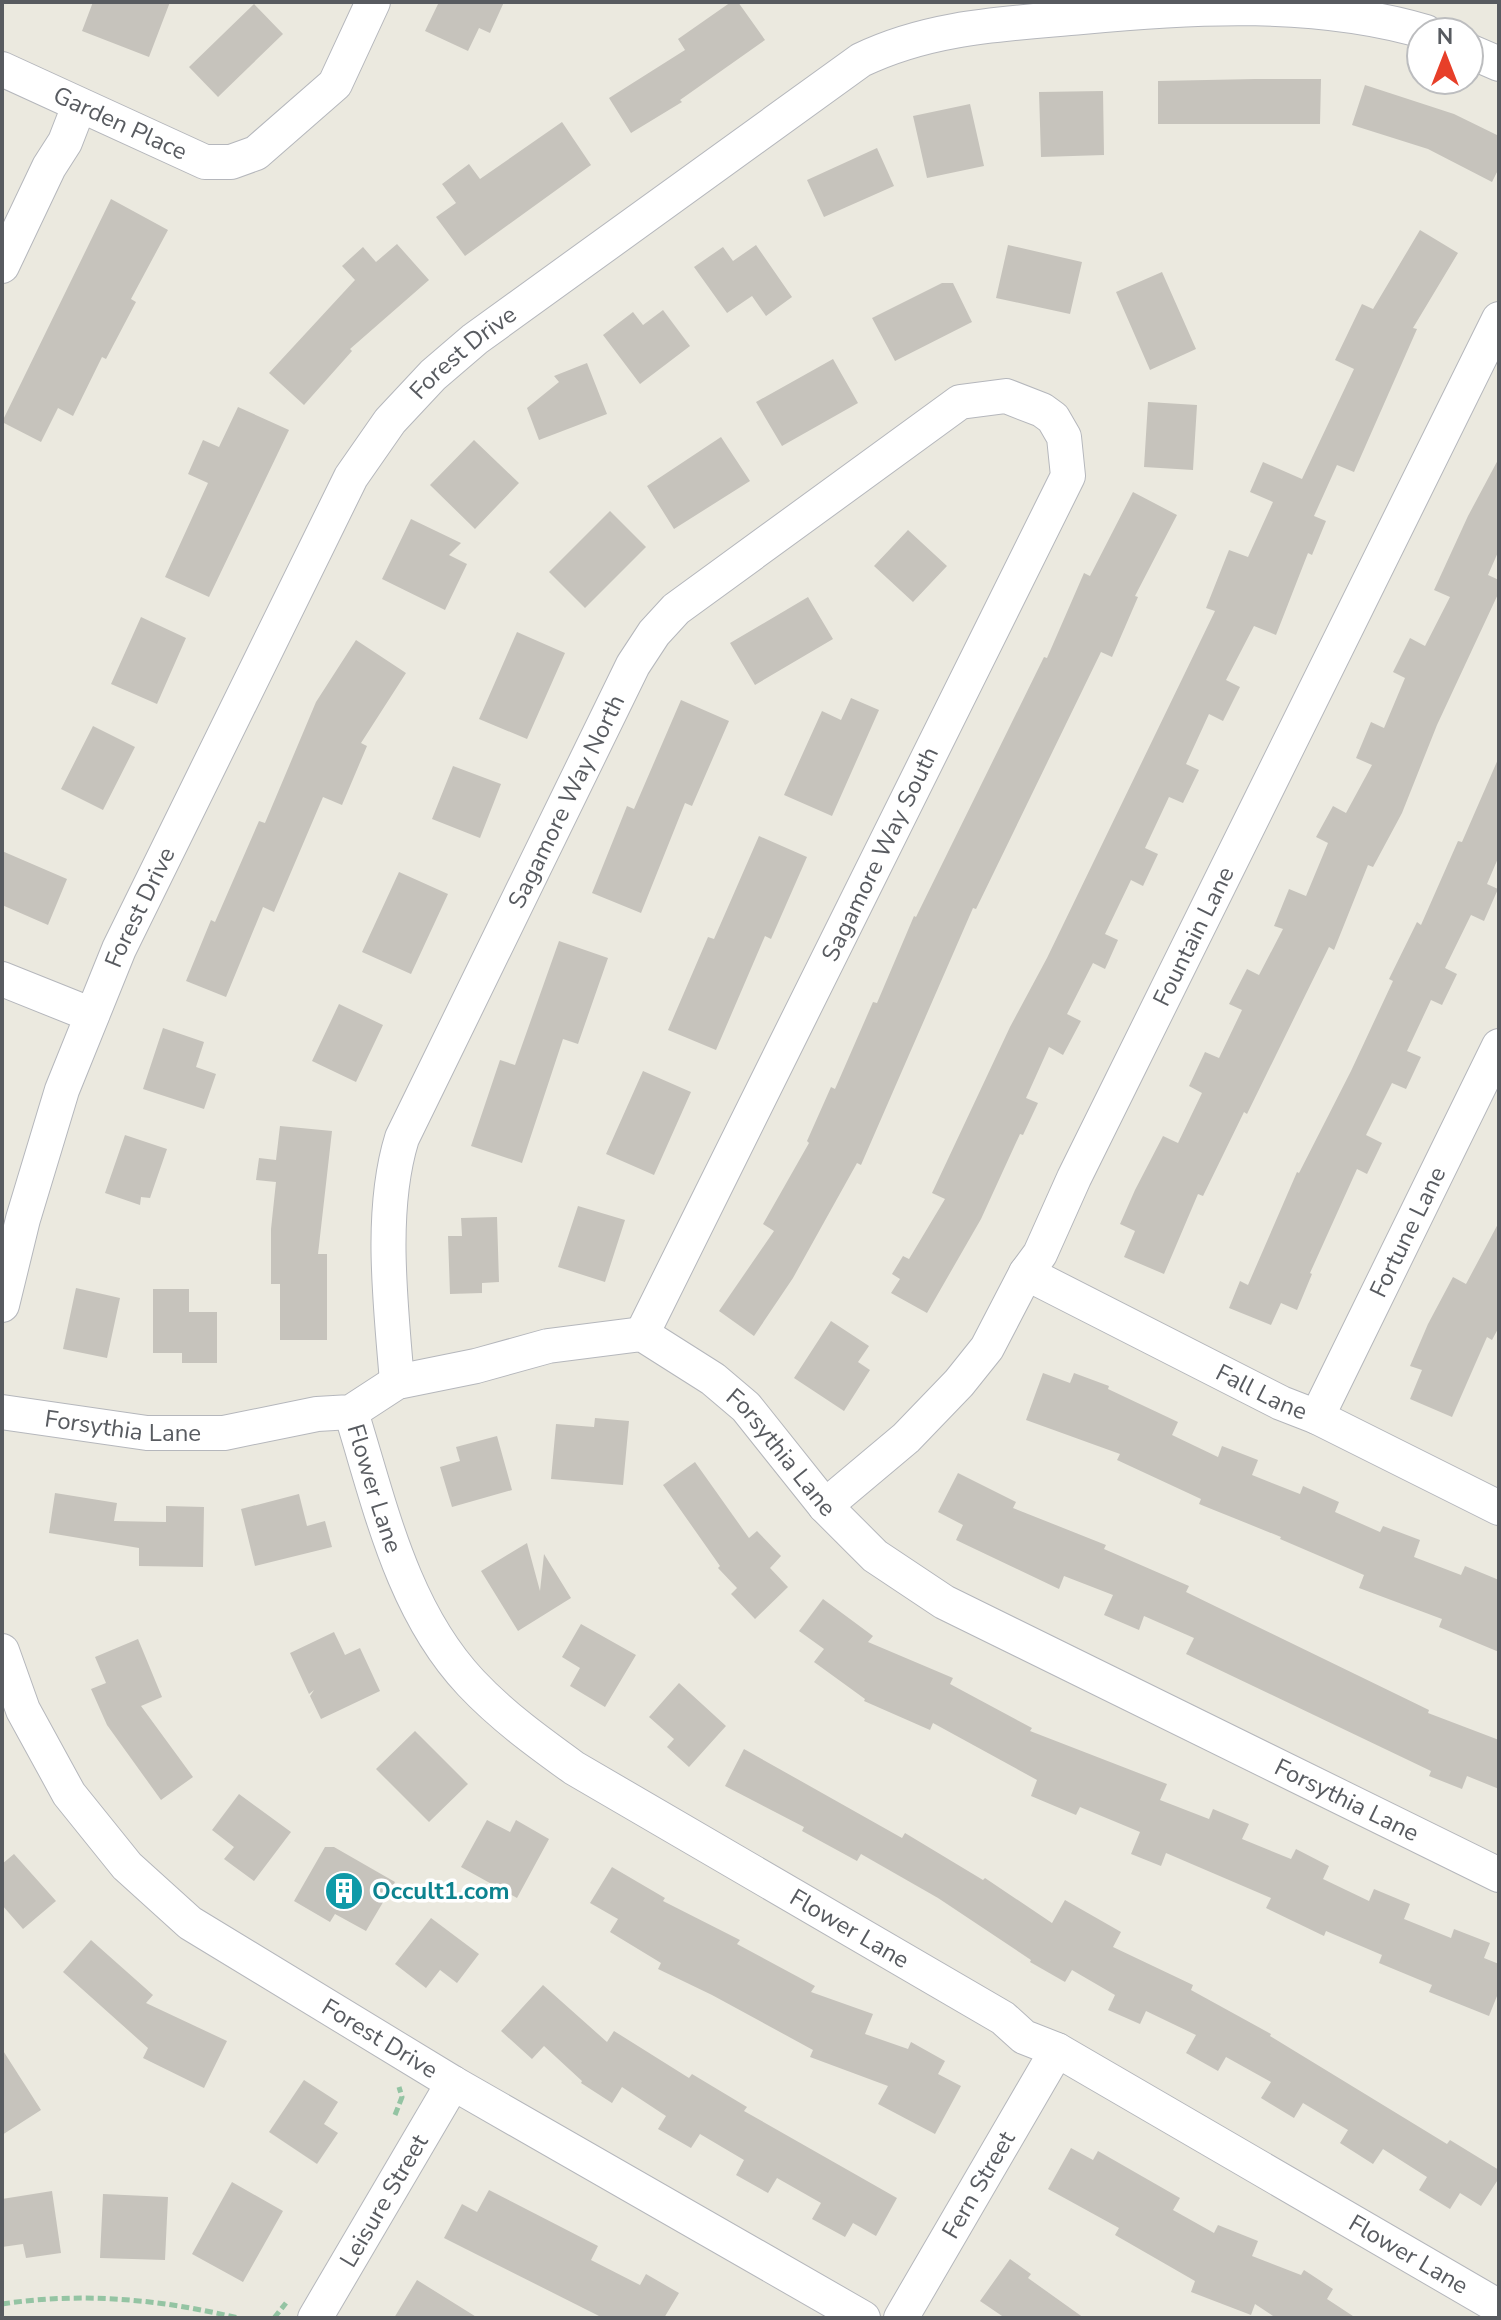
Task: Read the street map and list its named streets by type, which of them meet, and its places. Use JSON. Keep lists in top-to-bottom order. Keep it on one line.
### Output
{"streets":{"street":["Garden Place","Forest Drive","Sagamore Way North","Sagamore Way South","Fountain Lane","Fortune Lane","Fall Lane","Forsythia Lane","Flower Lane","Fern Street","Leisure Street"]},"crossings":[["Forest Drive","Leisure Street"],["Sagamore Way North","Sagamore Way South"],["Sagamore Way North","Forsythia Lane"],["Sagamore Way South","Forsythia Lane"],["Fountain Lane","Fall Lane"],["Fountain Lane","Forsythia Lane"],["Fortune Lane","Fall Lane"],["Forsythia Lane","Flower Lane"],["Flower Lane","Fern Street"]],"places":{"building":["Occult1.com"]},"north":"top"}
